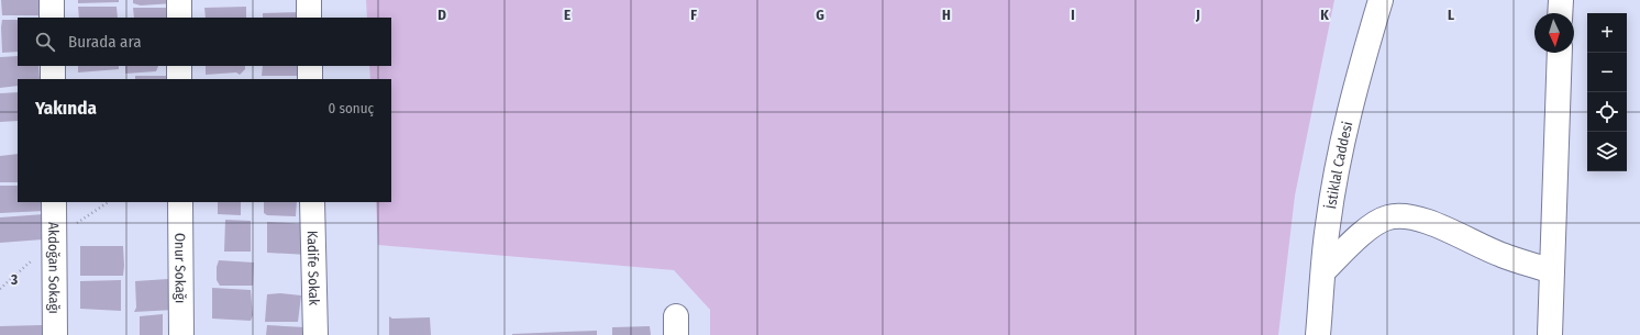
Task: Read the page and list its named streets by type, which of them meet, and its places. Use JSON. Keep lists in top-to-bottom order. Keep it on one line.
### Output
{"streets":{"street":["İstiklal Caddesi","Akdoğan Sokağı","Onur Sokağı","Kadife Sokak"]},"north":"bottom","page":{"map_buttons":["+","−"],"search":"Burada ara","heading":["Yakında","0 sonuç"]},"grid":{"columns":["D","E","F","G","H","I","J","K","L"],"rows":["3"]}}
